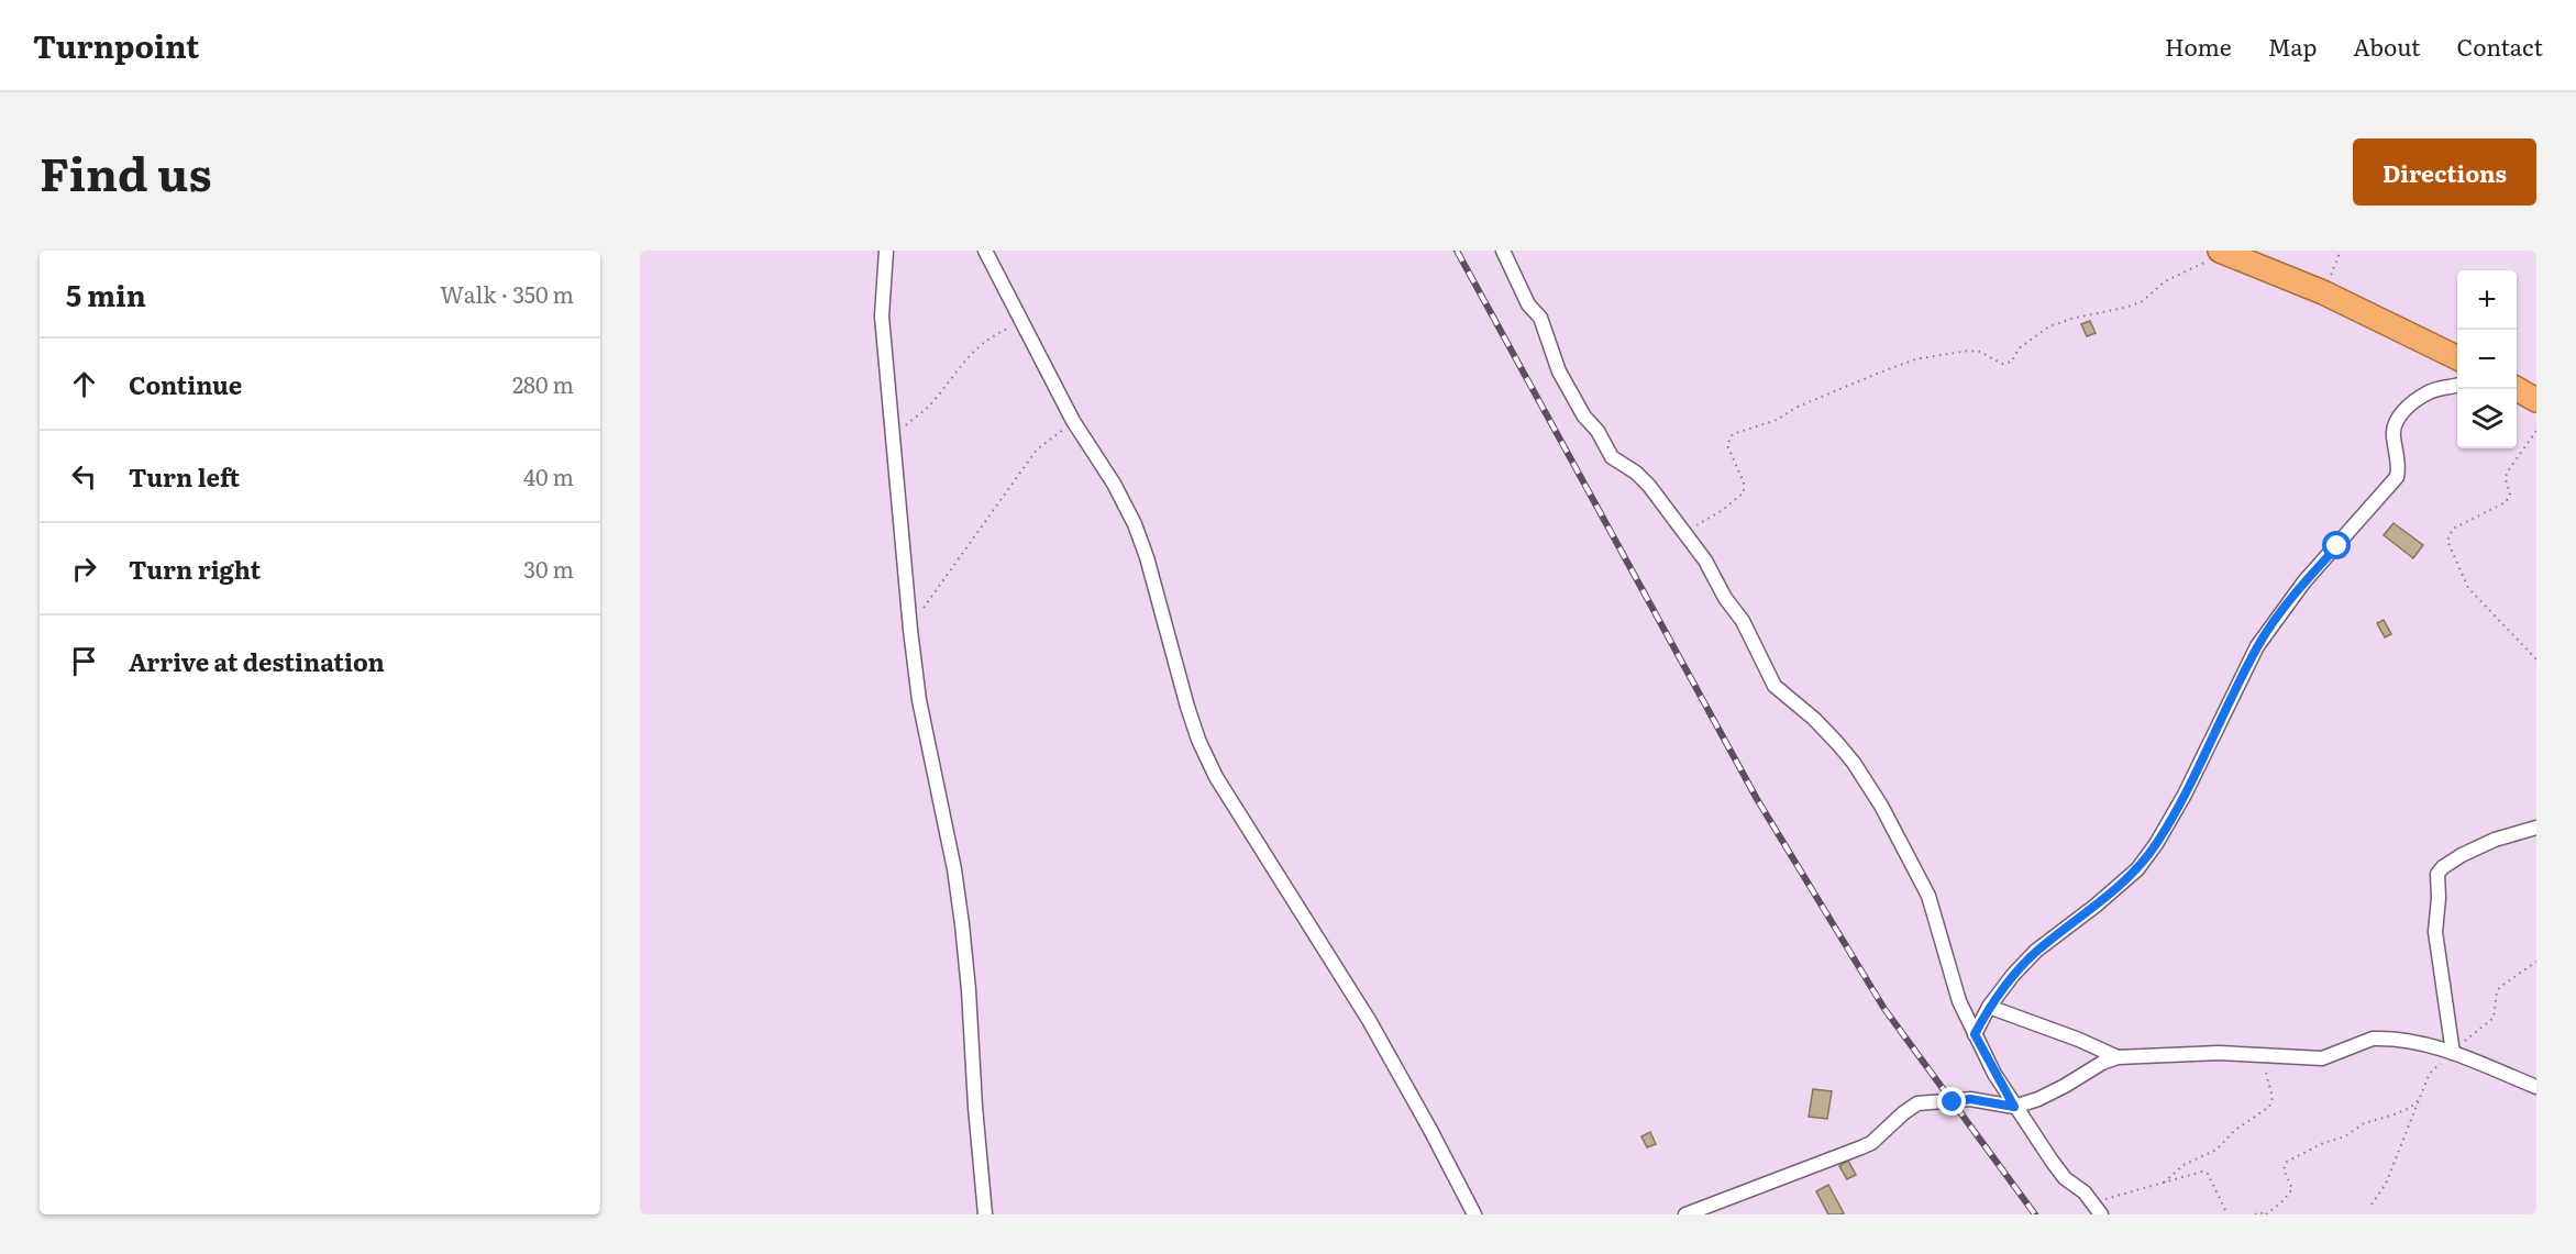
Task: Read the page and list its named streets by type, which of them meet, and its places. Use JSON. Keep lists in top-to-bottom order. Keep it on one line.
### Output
{"page":{"header":"Turnpoint","nav":["Home","Map","About","Contact"],"title":"Find us","buttons":"Directions","heading":["5 min","Walk · 350 m"],"map_buttons":["+","−"],"list":[["Continue","280 m"],["Turn left","40 m"],["Turn right","30 m"],"Arrive at destination"]}}
